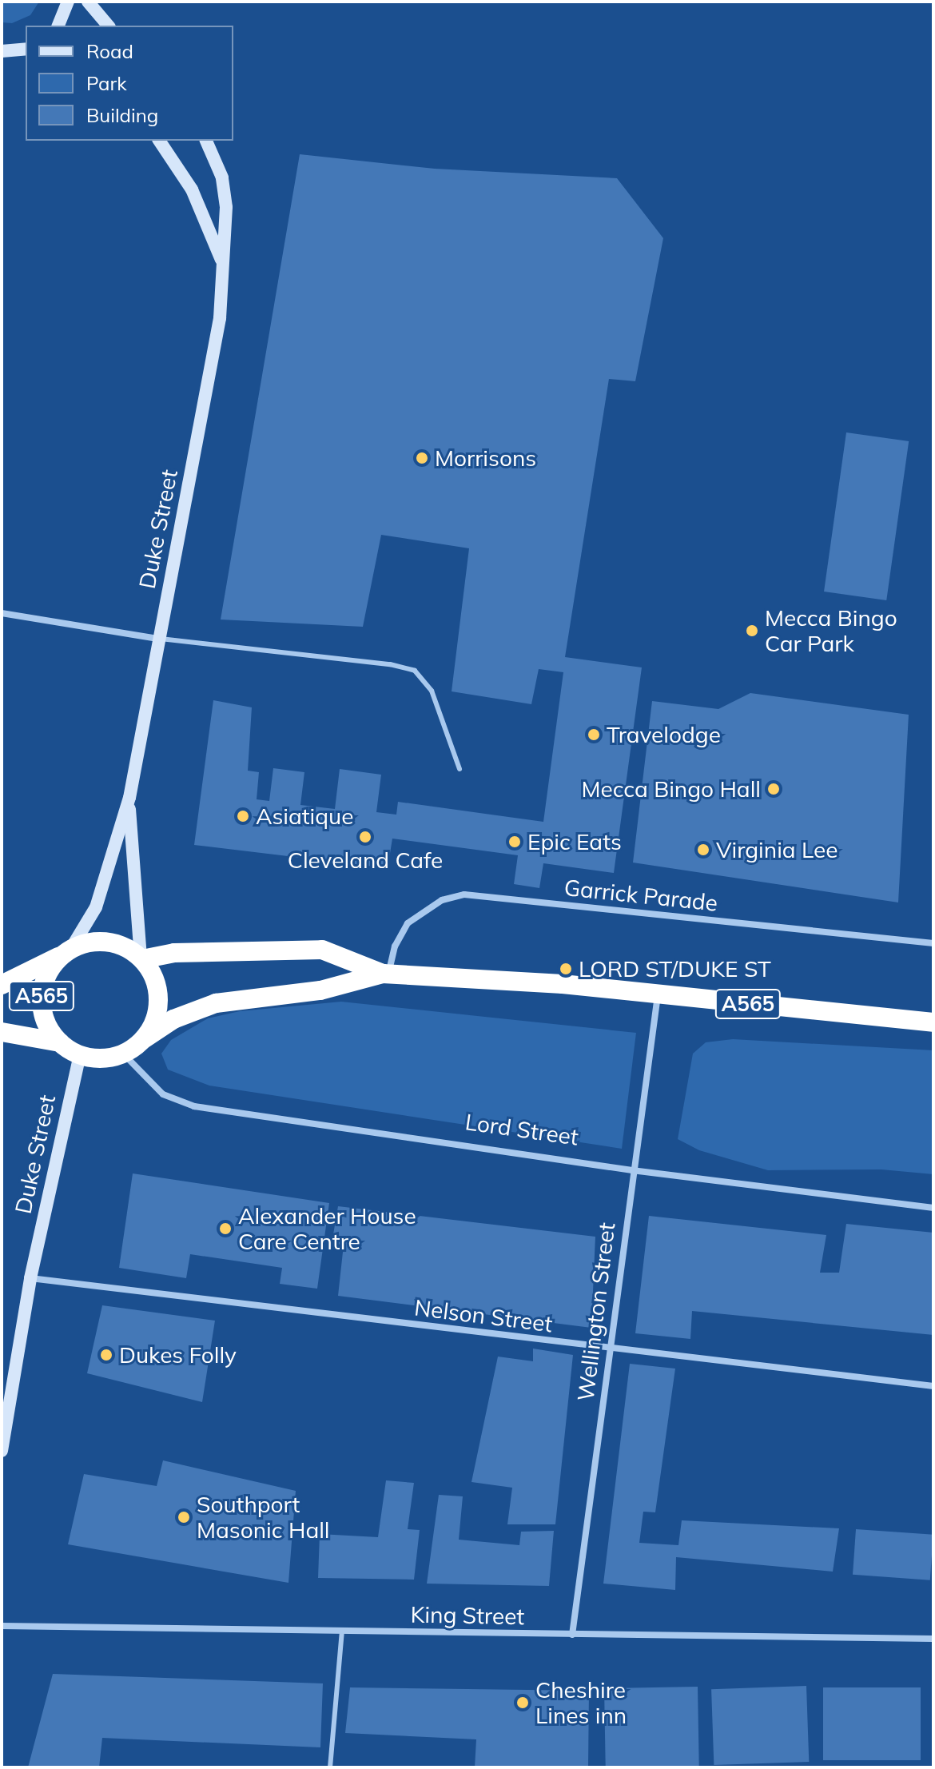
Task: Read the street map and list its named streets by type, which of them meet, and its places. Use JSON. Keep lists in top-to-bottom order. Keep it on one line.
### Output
{"streets":{"highway":["A565"],"street":["Duke Street","Garrick Parade","Lord Street","Wellington Street","Nelson Street","King Street"]},"crossings":[["Duke Street","A565"],["Duke Street","Lord Street"],["Duke Street","Nelson Street"],["Garrick Parade","A565"],["A565","Lord Street"],["A565","Wellington Street"],["Lord Street","Wellington Street"],["Wellington Street","Nelson Street"],["Wellington Street","King Street"]],"places":["Morrisons","Mecca Bingo Car Park","Travelodge","Mecca Bingo Hall","Asiatique","Cleveland Cafe","Epic Eats","Virginia Lee","LORD ST/DUKE ST","Alexander House Care Centre","Dukes Folly","Southport Masonic Hall","Cheshire Lines inn"],"legend":["Road","Park","Building"]}
